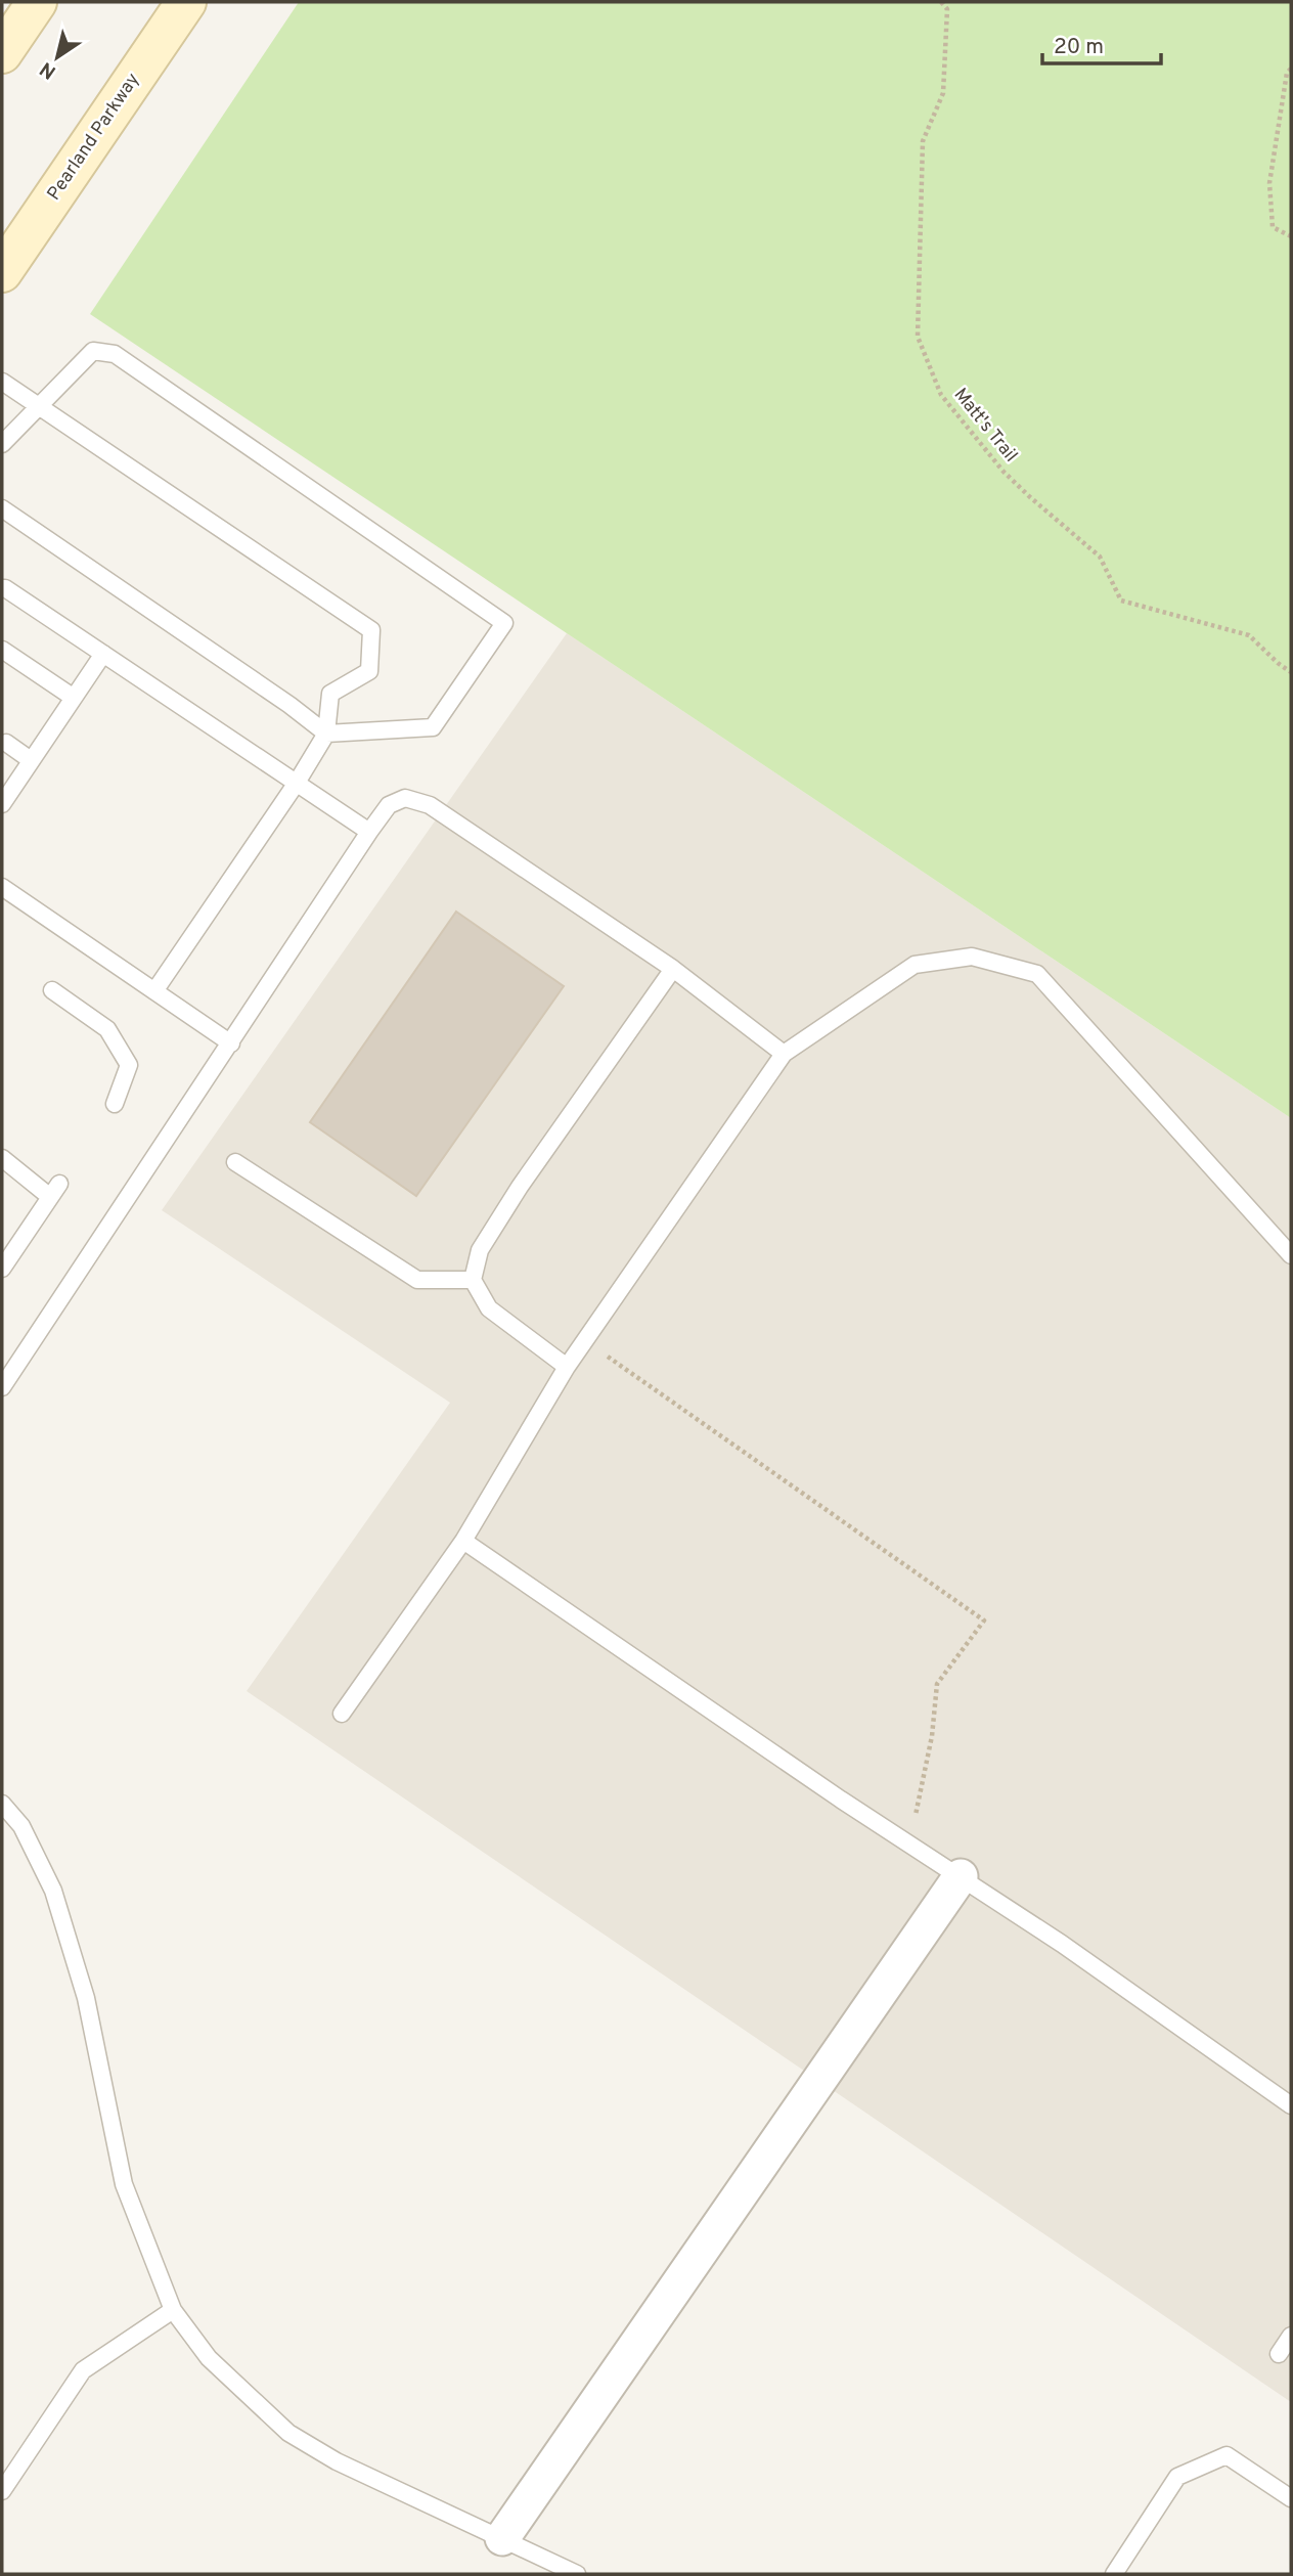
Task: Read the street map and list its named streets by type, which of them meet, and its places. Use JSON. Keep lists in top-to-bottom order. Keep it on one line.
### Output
{"streets":{"main road":["Pearland Parkway"],"path":["Matt's Trail"]},"scale_bar":"20 m","north":"bottom left"}
